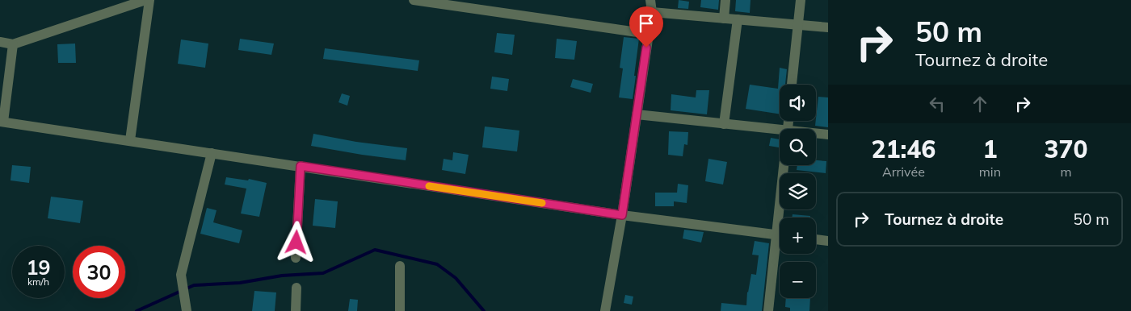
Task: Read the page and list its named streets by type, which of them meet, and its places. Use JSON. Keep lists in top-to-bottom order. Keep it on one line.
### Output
{"page":{"turn":["50 m","Tournez à droite"],"map_buttons":["+","−"],"eta":["21:46","Arrivée","1","min","370","m"],"list":[{"name":"Tournez à droite","value":"50 m"}],"speed":"19 km/h","limit":"30"}}
